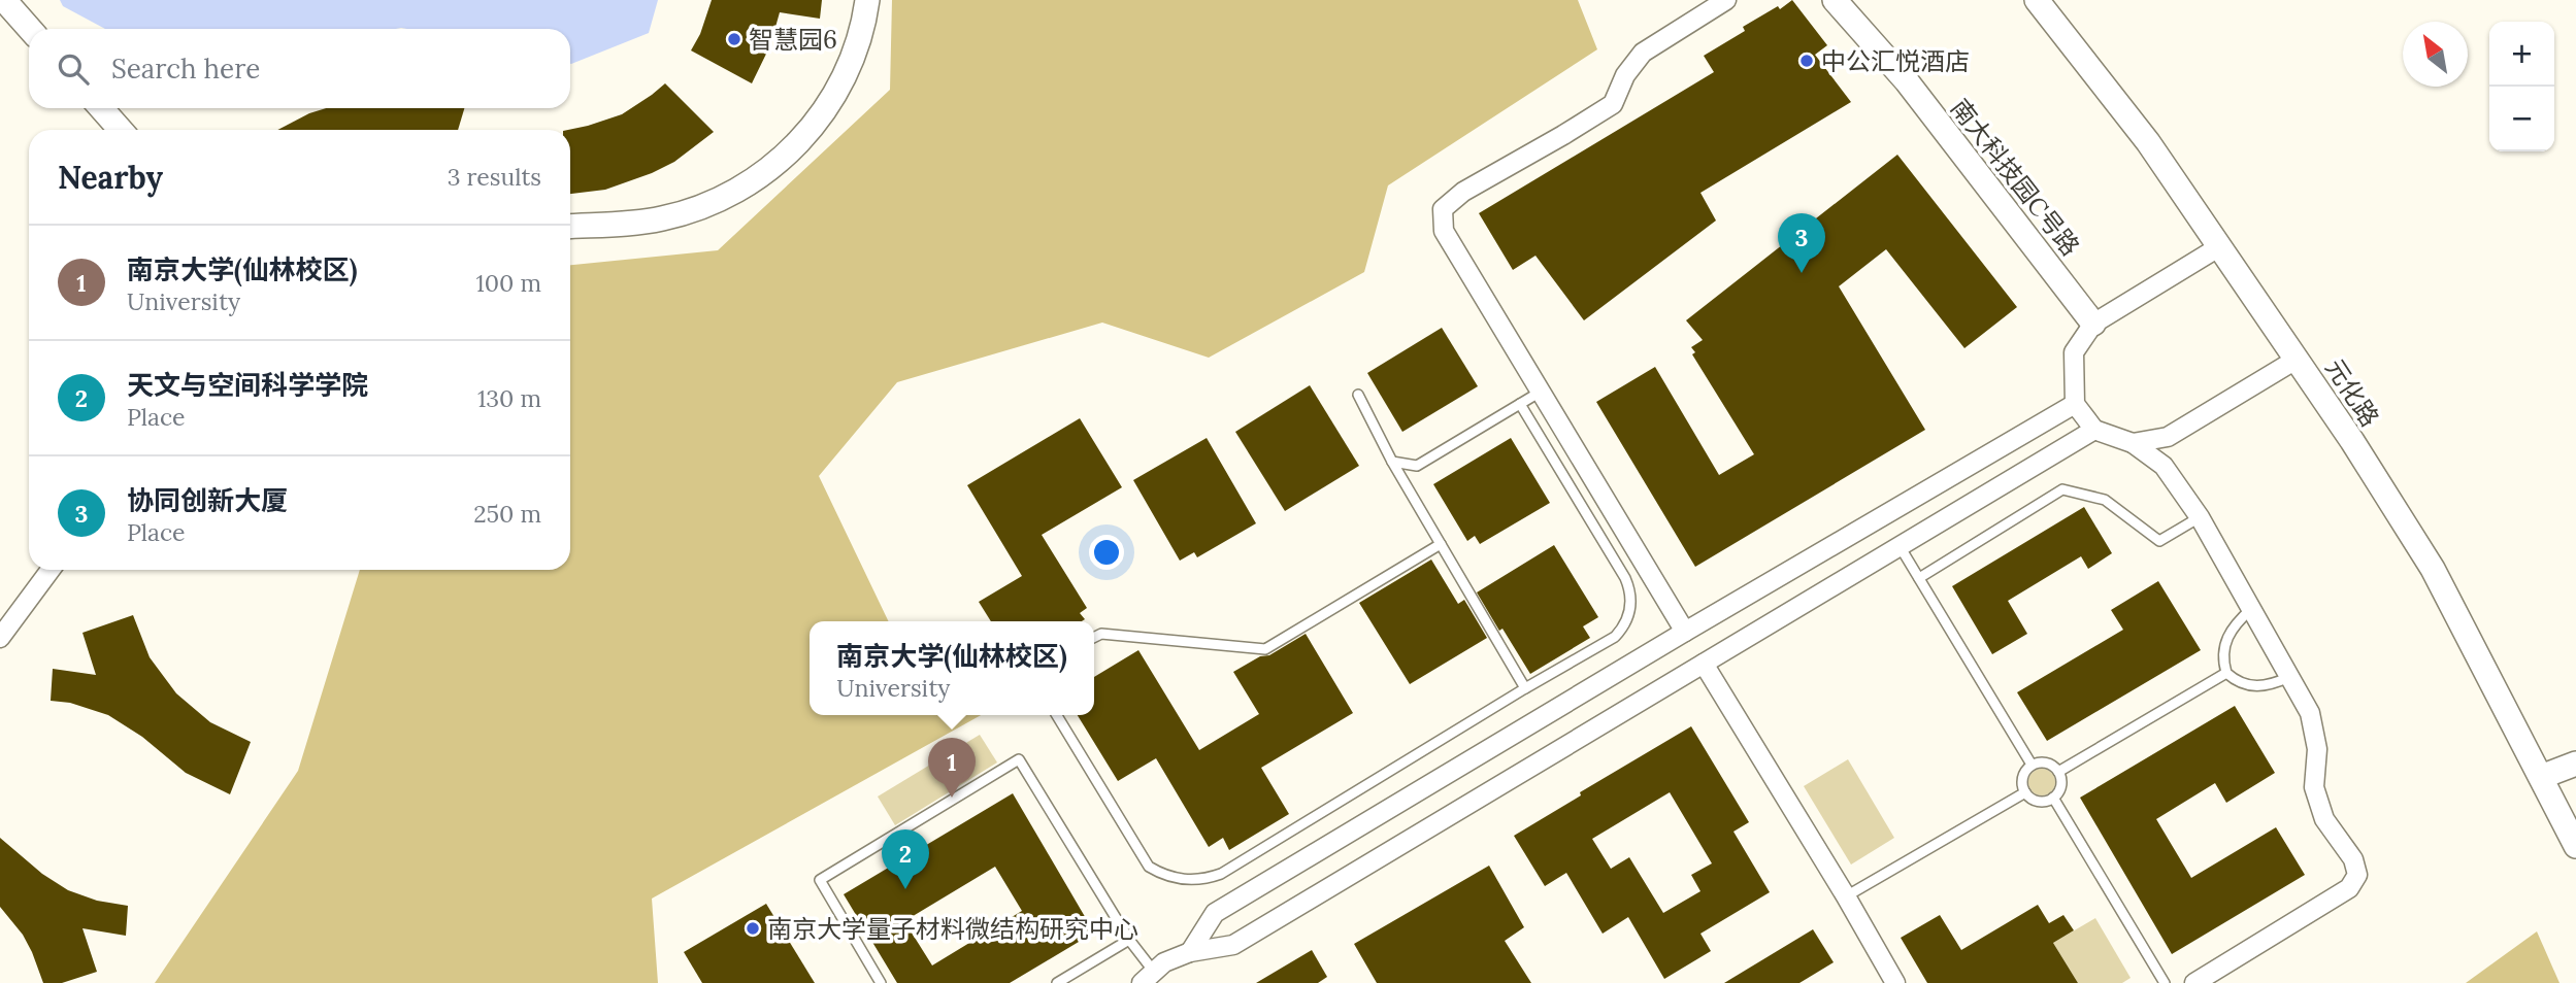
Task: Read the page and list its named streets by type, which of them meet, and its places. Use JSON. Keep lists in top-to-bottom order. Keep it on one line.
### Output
{"streets":{"street":["南大科技园C号路","元化路"]},"places":["智慧园6","中公汇悦酒店","南京大学量子材料微结构研究中心"],"north":"top left","page":{"map_buttons":["+","−"],"search":"Search here","heading":["Nearby","3 results"],"pins":["3","1","2"],"list":[{"mark":"1","name":"南京大学(仙林校区)","note":"University","value":"100 m"},{"mark":"2","name":"天文与空间科学学院","note":"Place","value":"130 m"},{"mark":"3","name":"协同创新大厦","note":"Place","value":"250 m"}],"popup":["南京大学(仙林校区)","University"]}}
